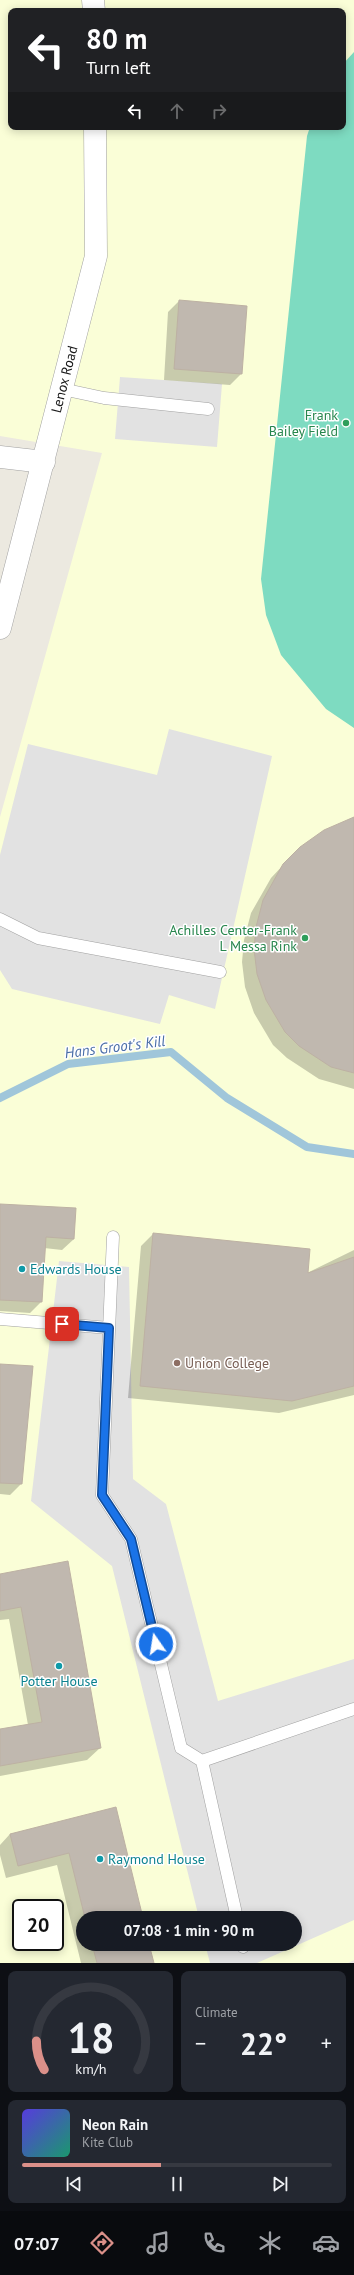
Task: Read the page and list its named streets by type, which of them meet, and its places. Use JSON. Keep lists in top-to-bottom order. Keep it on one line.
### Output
{"streets":{"street":["Lenox Road"]},"water":["Hans Groot's Kill"],"places":["Frank Bailey Field","Achilles Center-Frank L Messa Rink","Edwards House","Union College","Potter House","Raymond House"],"page":{"turn":["80 m","Turn left"],"limit":"20","trip":"07:08 · 1 min · 90 m","tile":"Climate","heat":["−","22°","+"],"song":["Neon Rain","Kite Club"],"tabs":"07:07","gauge":["18","km/h"]}}
